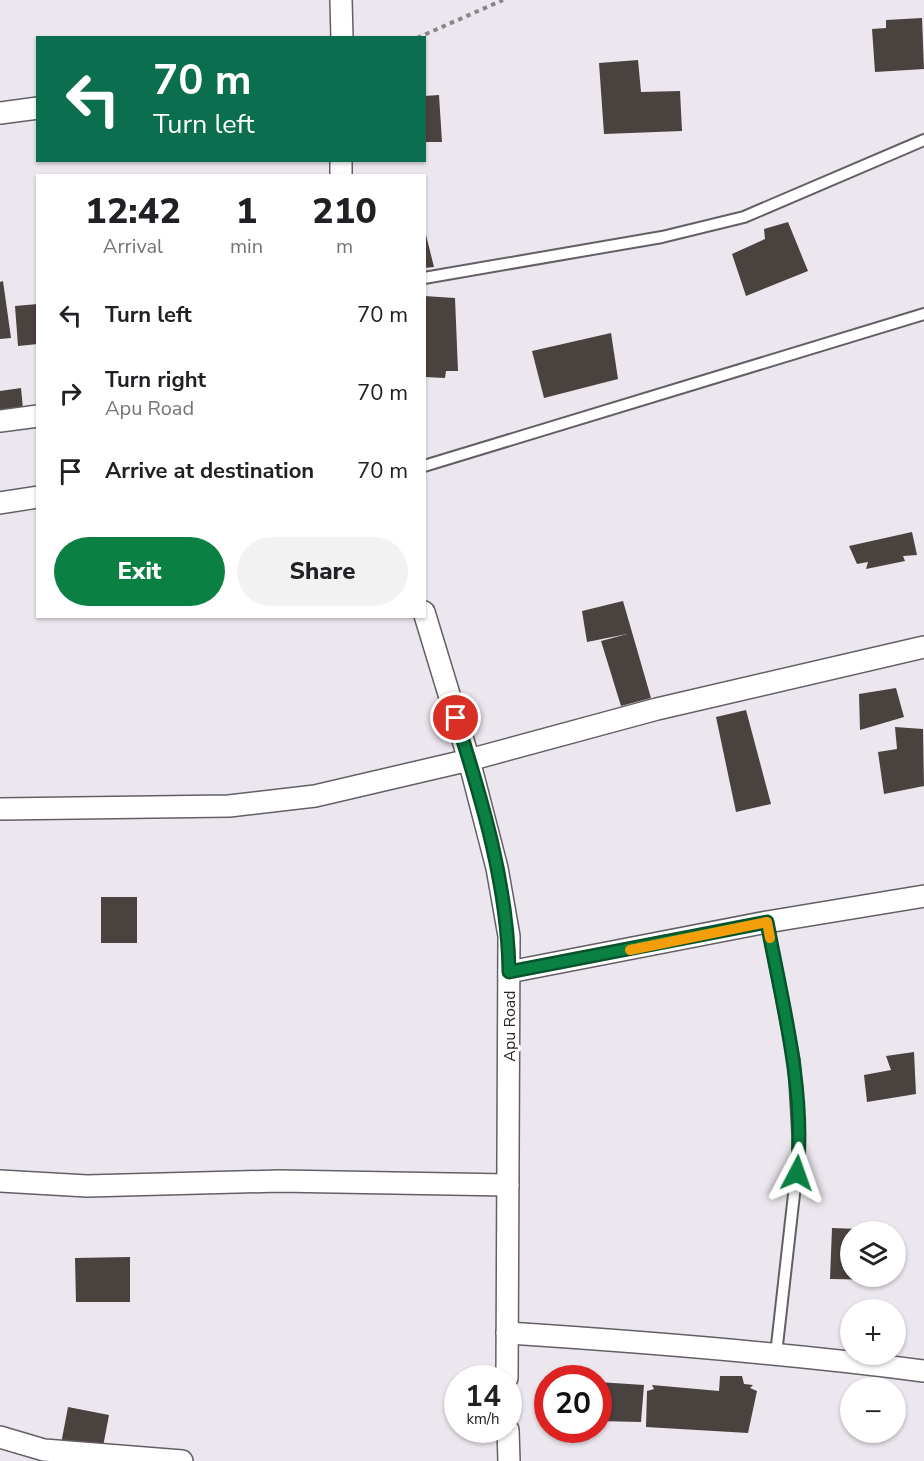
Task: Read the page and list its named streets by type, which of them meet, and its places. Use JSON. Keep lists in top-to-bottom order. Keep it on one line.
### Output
{"streets":{"street":["Apu Road"]},"page":{"turn":["70 m","Turn left"],"eta":["12:42","Arrival","1","min","210","m"],"list":[{"name":"Turn left","value":"70 m"},{"name":"Turn right","note":"Apu Road","value":"70 m"},{"name":"Arrive at destination","value":"70 m"}],"buttons":["Exit","Share"],"map_buttons":["+","−"],"speed":"14 km/h","limit":"20"}}
